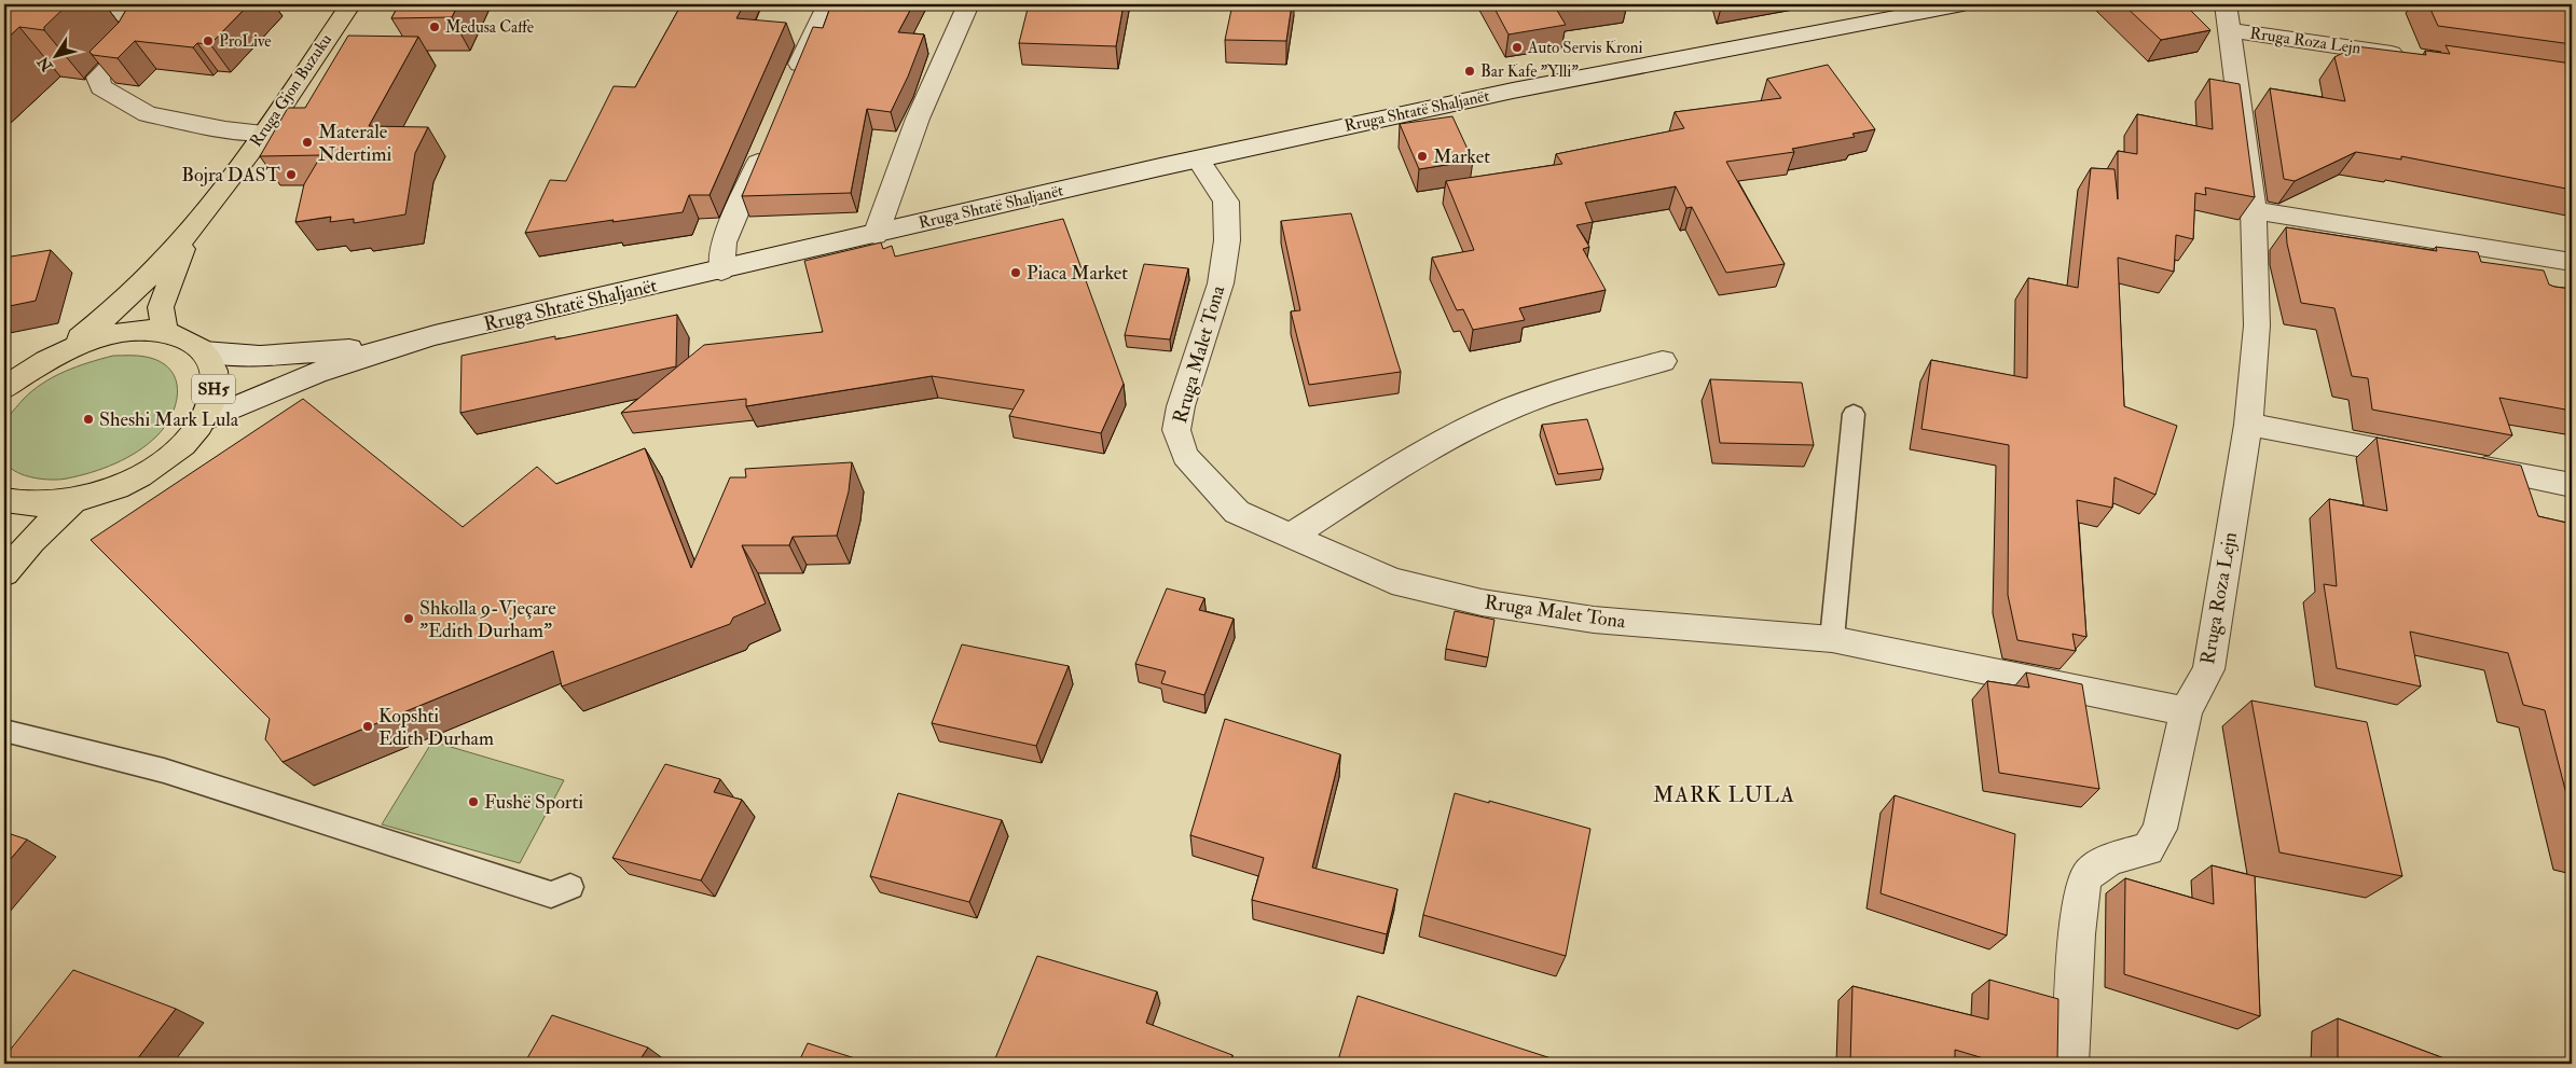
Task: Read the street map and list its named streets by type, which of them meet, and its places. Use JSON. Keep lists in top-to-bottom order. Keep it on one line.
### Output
{"streets":{"main road":["Rruga Gjon Buzuku","SH5"],"street":["Rruga Roza Lejn","Rruga Shtatë Shaljanët","Rruga Malet Tona"]},"crossings":[["Rruga Roza Lejn","Rruga Malet Tona"],["Rruga Gjon Buzuku","SH5"],["Rruga Shtatë Shaljanët","Rruga Malet Tona"],["Rruga Shtatë Shaljanët","SH5"]],"districts":["MARK LULA"],"places":["Medusa Caffe","ProLive","Auto Servis Kroni","Bar Kafe \"Ylli\"","Materale Ndertimi","Market","Bojra DAST","Piaca Market","Sheshi Mark Lula","Shkolla 9-Vjeçare \"Edith Durham\"","Kopshti Edith Durham","Fushë Sporti"],"north":"bottom left"}
